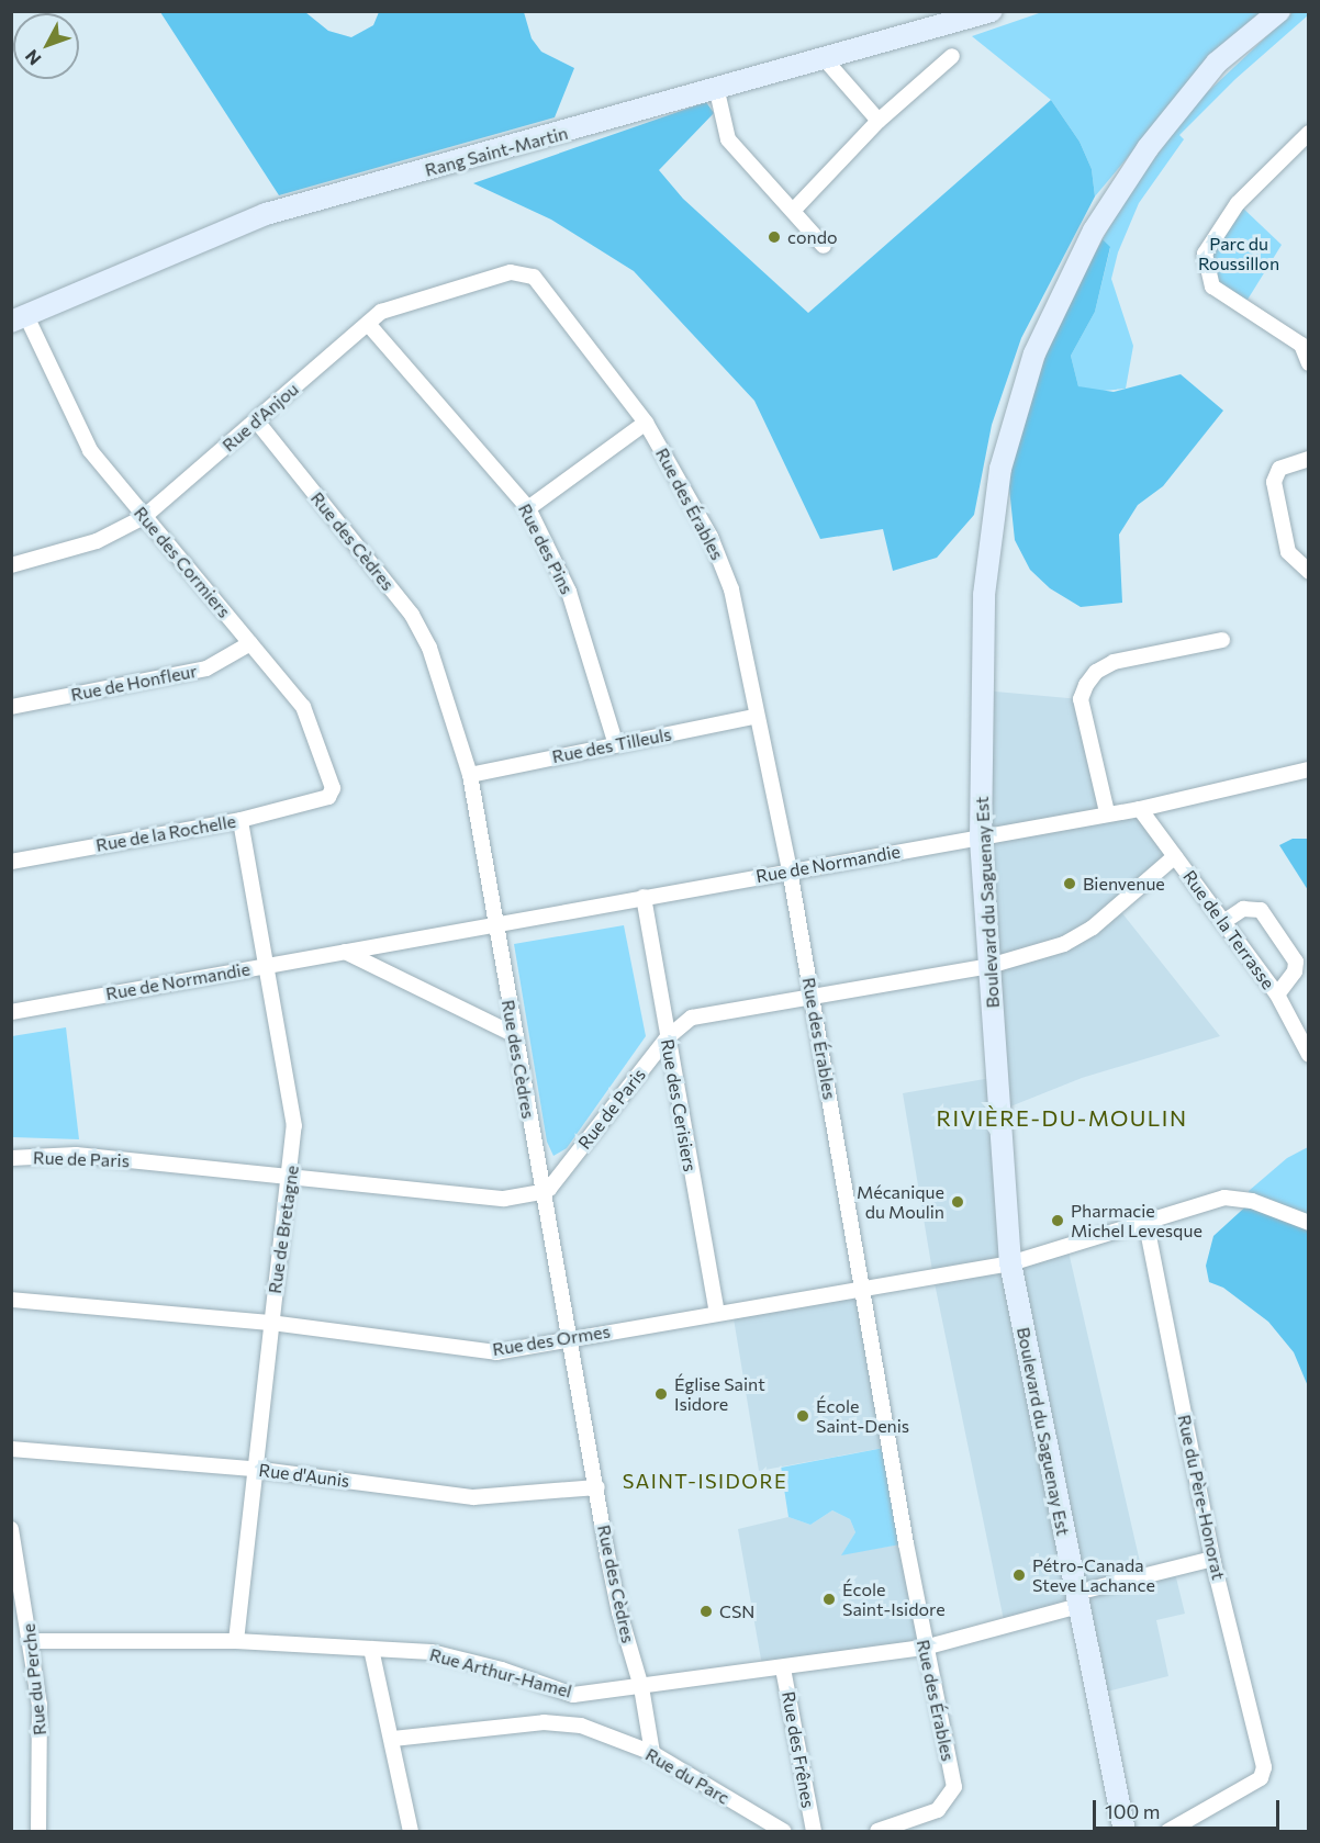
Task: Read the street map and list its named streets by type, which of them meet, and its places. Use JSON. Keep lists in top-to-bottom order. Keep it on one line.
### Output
{"streets":{"main road":["Rang Saint-Martin","Boulevard du Saguenay Est"],"street":["Rue d'Anjou","Rue des Érables","Rue des Cèdres","Rue des Pins","Rue des Cormiers","Rue de Honfleur","Rue des Tilleuls","Rue de la Rochelle","Rue de Normandie","Rue de la Terrasse","Rue des Cerisiers","Rue de Paris","Rue de Bretagne","Rue des Ormes","Rue d'Aunis","Rue du Père-Honorat","Rue Arthur-Hamel","Rue du Perche","Rue des Frênes","Rue du Parc"]},"crossings":[["Rang Saint-Martin","Rue des Cormiers"],["Rue d'Anjou","Rue des Érables"],["Rue d'Anjou","Rue des Cèdres"],["Rue d'Anjou","Rue des Pins"],["Rue d'Anjou","Rue des Cormiers"],["Rue des Érables","Rue des Tilleuls"],["Rue des Érables","Rue de Normandie"],["Rue des Érables","Rue de Paris"],["Rue des Érables","Rue des Ormes"],["Rue des Érables","Rue Arthur-Hamel"],["Rue des Cèdres","Rue des Tilleuls"],["Rue des Cèdres","Rue de Normandie"],["Rue des Cèdres","Rue de Paris"],["Rue des Cèdres","Rue des Ormes"],["Rue des Cèdres","Rue d'Aunis"],["Rue des Cèdres","Rue Arthur-Hamel"],["Rue des Cèdres","Rue du Parc"],["Rue des Pins","Rue des Tilleuls"],["Rue des Cormiers","Rue de Honfleur"],["Rue des Cormiers","Rue de la Rochelle"],["Rue de la Rochelle","Rue de Bretagne"],["Rue de Normandie","Boulevard du Saguenay Est"],["Rue de Normandie","Rue de la Terrasse"],["Rue de Normandie","Rue des Cerisiers"],["Rue de Normandie","Rue de Bretagne"],["Boulevard du Saguenay Est","Rue de Paris"],["Boulevard du Saguenay Est","Rue des Ormes"],["Boulevard du Saguenay Est","Rue Arthur-Hamel"],["Rue de la Terrasse","Rue de Paris"],["Rue des Cerisiers","Rue de Paris"],["Rue des Cerisiers","Rue des Ormes"],["Rue de Paris","Rue de Bretagne"],["Rue de Bretagne","Rue des Ormes"],["Rue de Bretagne","Rue d'Aunis"],["Rue de Bretagne","Rue Arthur-Hamel"],["Rue des Ormes","Rue du Père-Honorat"],["Rue du Père-Honorat","Rue Arthur-Hamel"],["Rue Arthur-Hamel","Rue du Perche"],["Rue Arthur-Hamel","Rue des Frênes"]],"districts":["RIVIÈRE-DU-MOULIN","SAINT-ISIDORE"],"parks":["Parc du Roussillon"],"places":["condo","Bienvenue","Mécanique du Moulin","Pharmacie Michel Levesque","Église Saint Isidore","École Saint-Denis","Pétro-Canada Steve Lachance","École Saint-Isidore","CSN"],"scale_bar":"100 m","north":"bottom left"}
